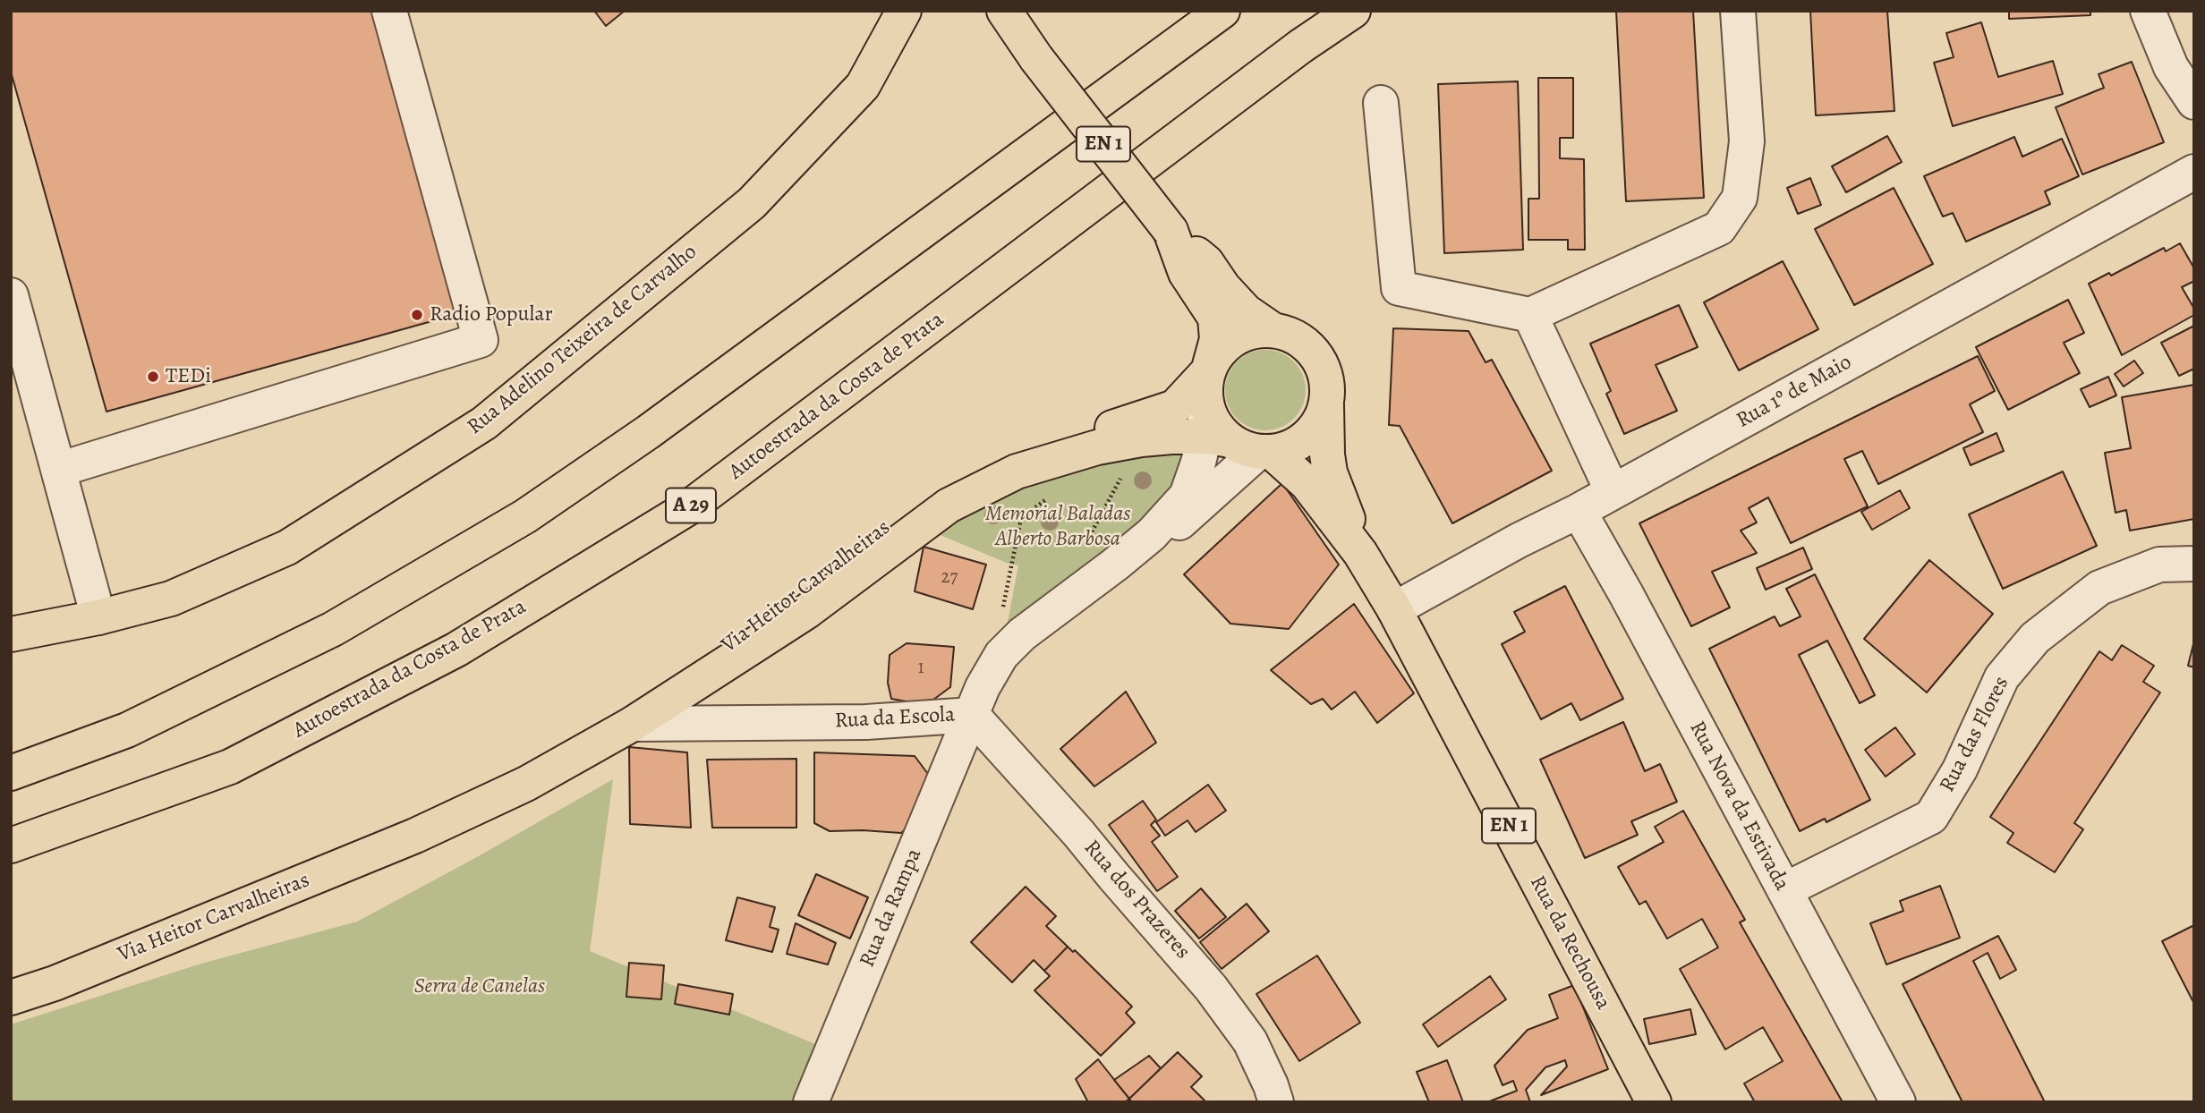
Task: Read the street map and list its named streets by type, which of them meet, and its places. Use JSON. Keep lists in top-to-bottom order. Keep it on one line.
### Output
{"streets":{"main road":["EN 1","Rua Adelino Teixeira de Carvalho","Autoestrada da Costa de Prata","A 29","Via Heitor Carvalheiras","Rua da Rechousa"],"street":["Rua 1º de Maio","Rua da Escola","Rua das Flores","Rua Nova da Estivada","Rua dos Prazeres","Rua da Rampa"]},"crossings":[["EN 1","Via Heitor Carvalheiras"],["EN 1","Rua da Escola"],["EN 1","Rua da Rechousa"],["Rua 1º de Maio","Rua Nova da Estivada"],["Rua 1º de Maio","Rua da Rechousa"],["Via Heitor Carvalheiras","Rua da Escola"],["Via Heitor Carvalheiras","Rua da Rechousa"],["Rua da Escola","Rua dos Prazeres"],["Rua da Escola","Rua da Rampa"],["Rua da Escola","Rua da Rechousa"],["Rua das Flores","Rua Nova da Estivada"],["Rua dos Prazeres","Rua da Rampa"]],"parks":["Memorial Baladas Alberto Barbosa","Serra de Canelas"],"places":["Radio Popular","TEDi"],"house_numbers":["27","1"]}
